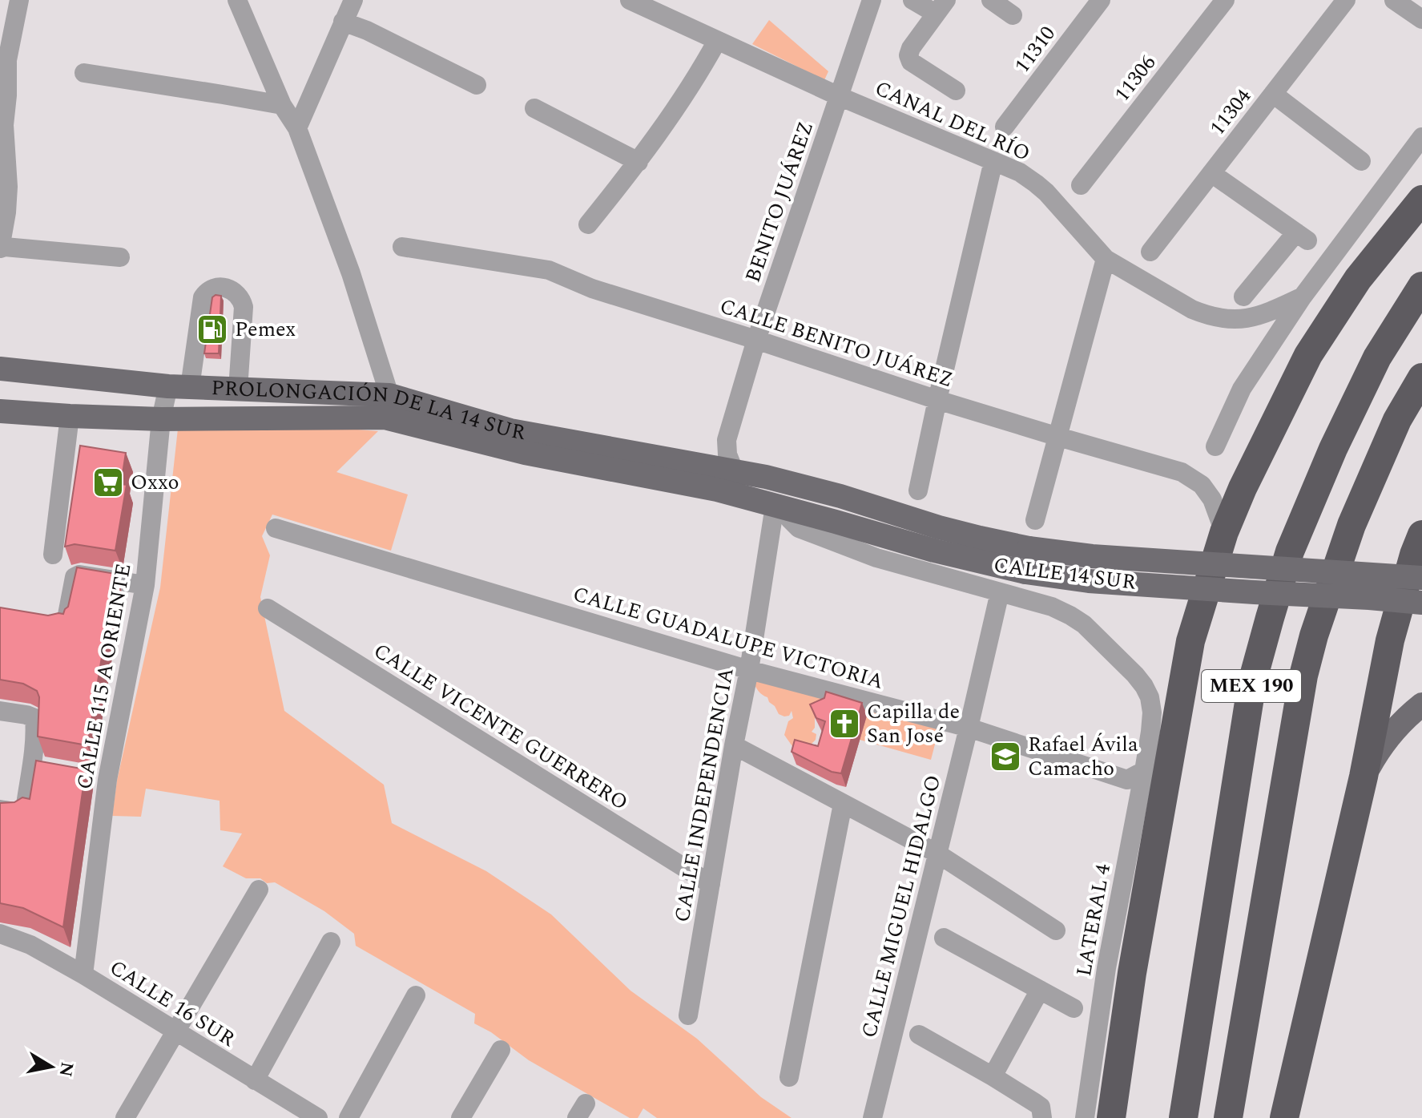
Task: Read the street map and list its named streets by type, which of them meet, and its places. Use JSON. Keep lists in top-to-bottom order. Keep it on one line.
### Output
{"streets":{"highway":["MEX 190"],"main road":["PROLONGACIÓN DE LA 14 SUR","CALLE 14 SUR"],"street":["11310","11306","11304","CANAL DEL RÍO","BENITO JUÁREZ","CALLE BENITO JUÁREZ","CALLE GUADALUPE VICTORIA","CALLE 115 A ORIENTE","CALLE VICENTE GUERRERO","CALLE INDEPENDENCIA","CALLE MIGUEL HIDALGO","LATERAL 4","CALLE 16 SUR"]},"crossings":[["CANAL DEL RÍO","BENITO JUÁREZ"],["BENITO JUÁREZ","CALLE BENITO JUÁREZ"],["BENITO JUÁREZ","PROLONGACIÓN DE LA 14 SUR"],["BENITO JUÁREZ","CALLE 14 SUR"],["PROLONGACIÓN DE LA 14 SUR","CALLE 14 SUR"],["PROLONGACIÓN DE LA 14 SUR","CALLE 115 A ORIENTE"],["CALLE 14 SUR","CALLE INDEPENDENCIA"],["CALLE GUADALUPE VICTORIA","CALLE INDEPENDENCIA"],["CALLE GUADALUPE VICTORIA","CALLE MIGUEL HIDALGO"],["CALLE 115 A ORIENTE","CALLE 16 SUR"],["CALLE VICENTE GUERRERO","CALLE INDEPENDENCIA"]],"places":{"fuel station":["Pemex"],"supermarket":["Oxxo"],"church":["Capilla de San José"],"school or university":["Rafael Ávila Camacho"]},"north":"right"}
